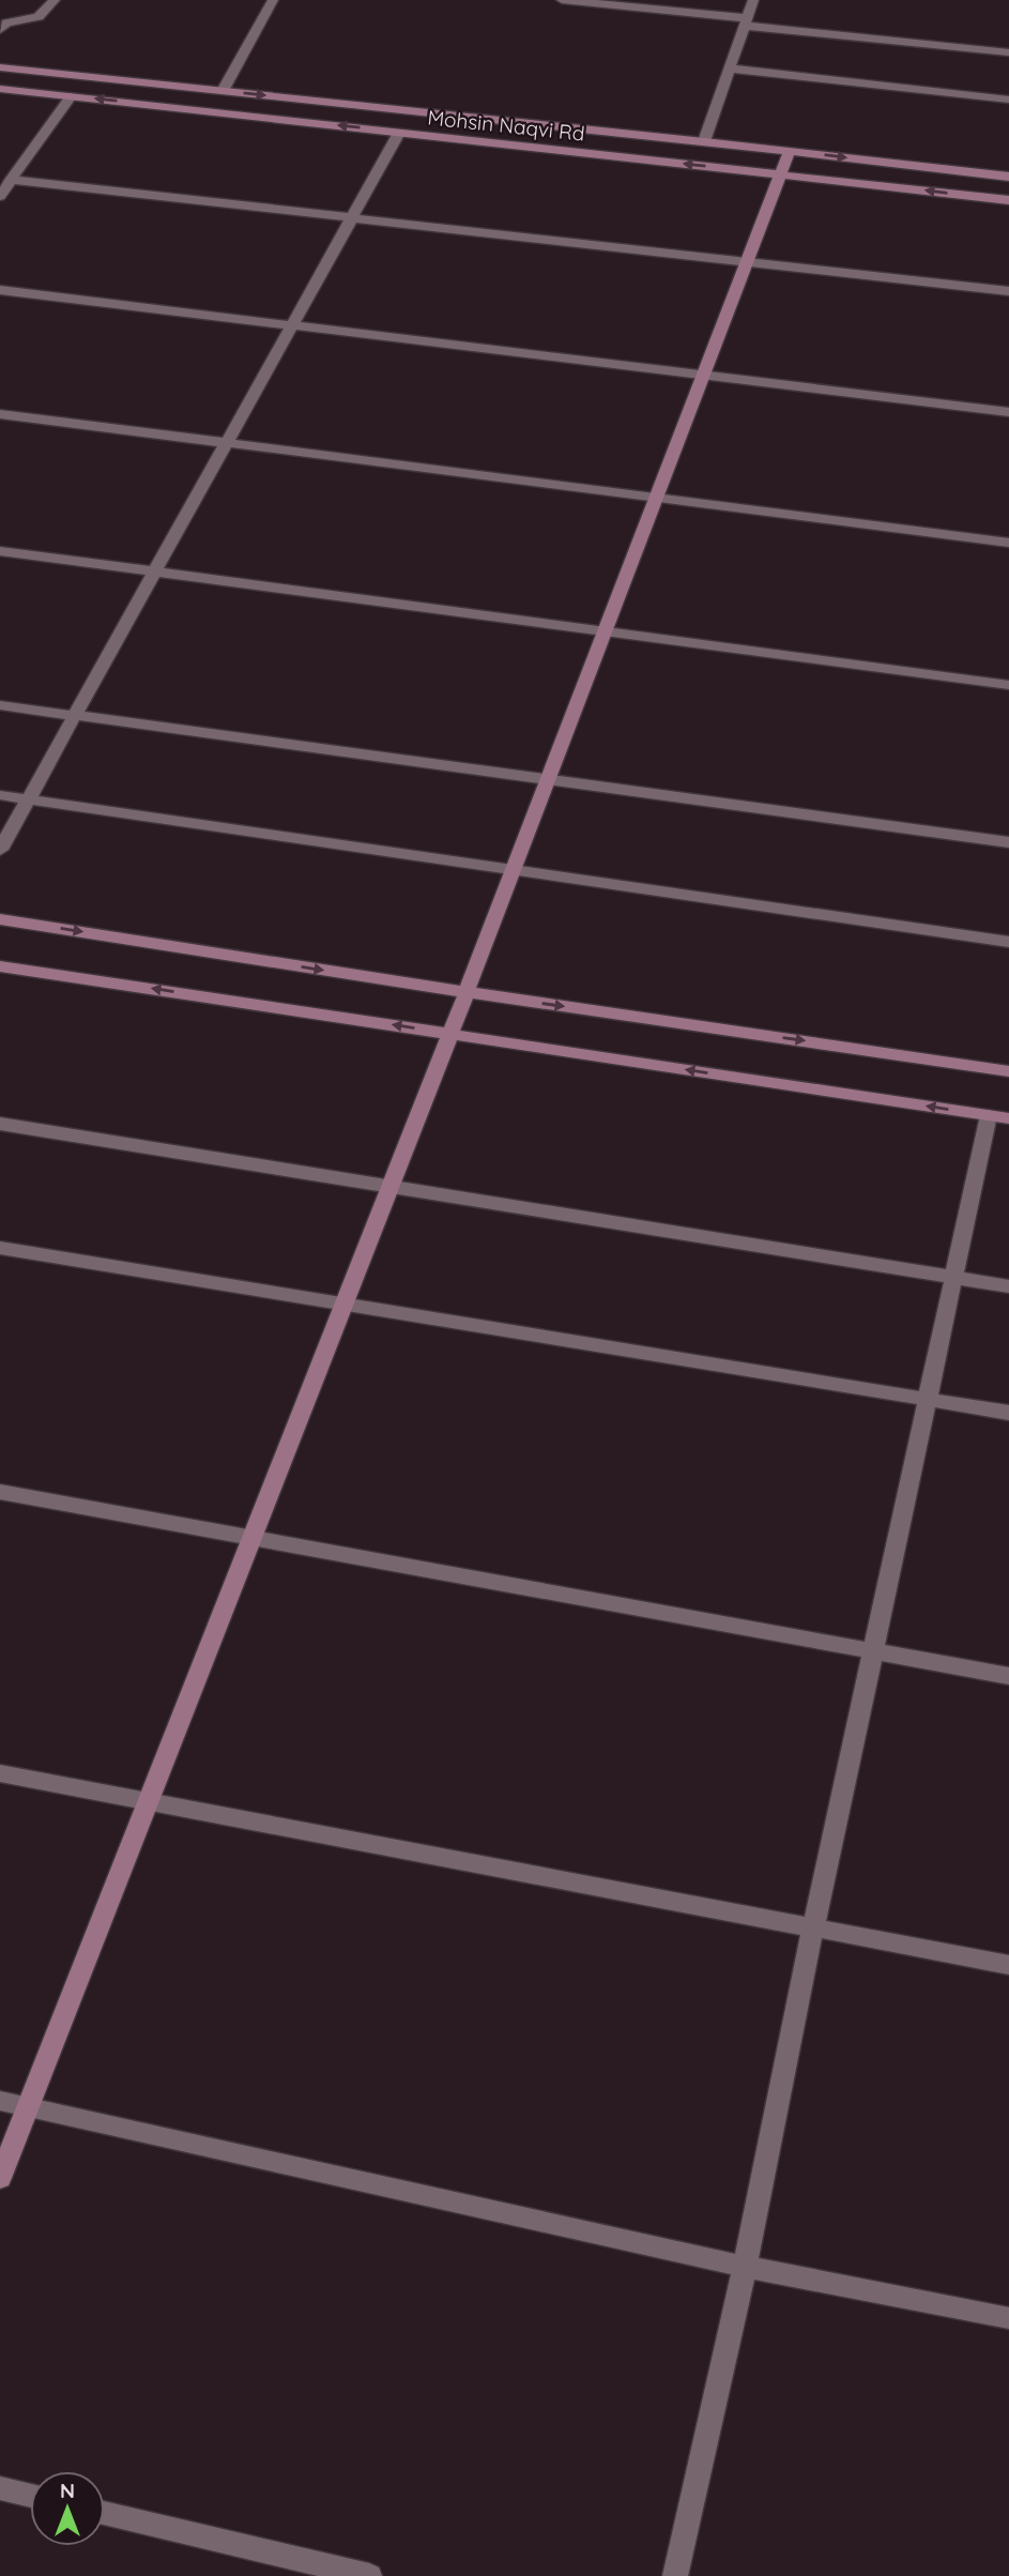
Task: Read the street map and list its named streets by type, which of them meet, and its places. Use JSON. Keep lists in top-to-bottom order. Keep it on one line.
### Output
{"streets":{"street":["Mohsin Naqvi Rd"]},"north":"top"}
